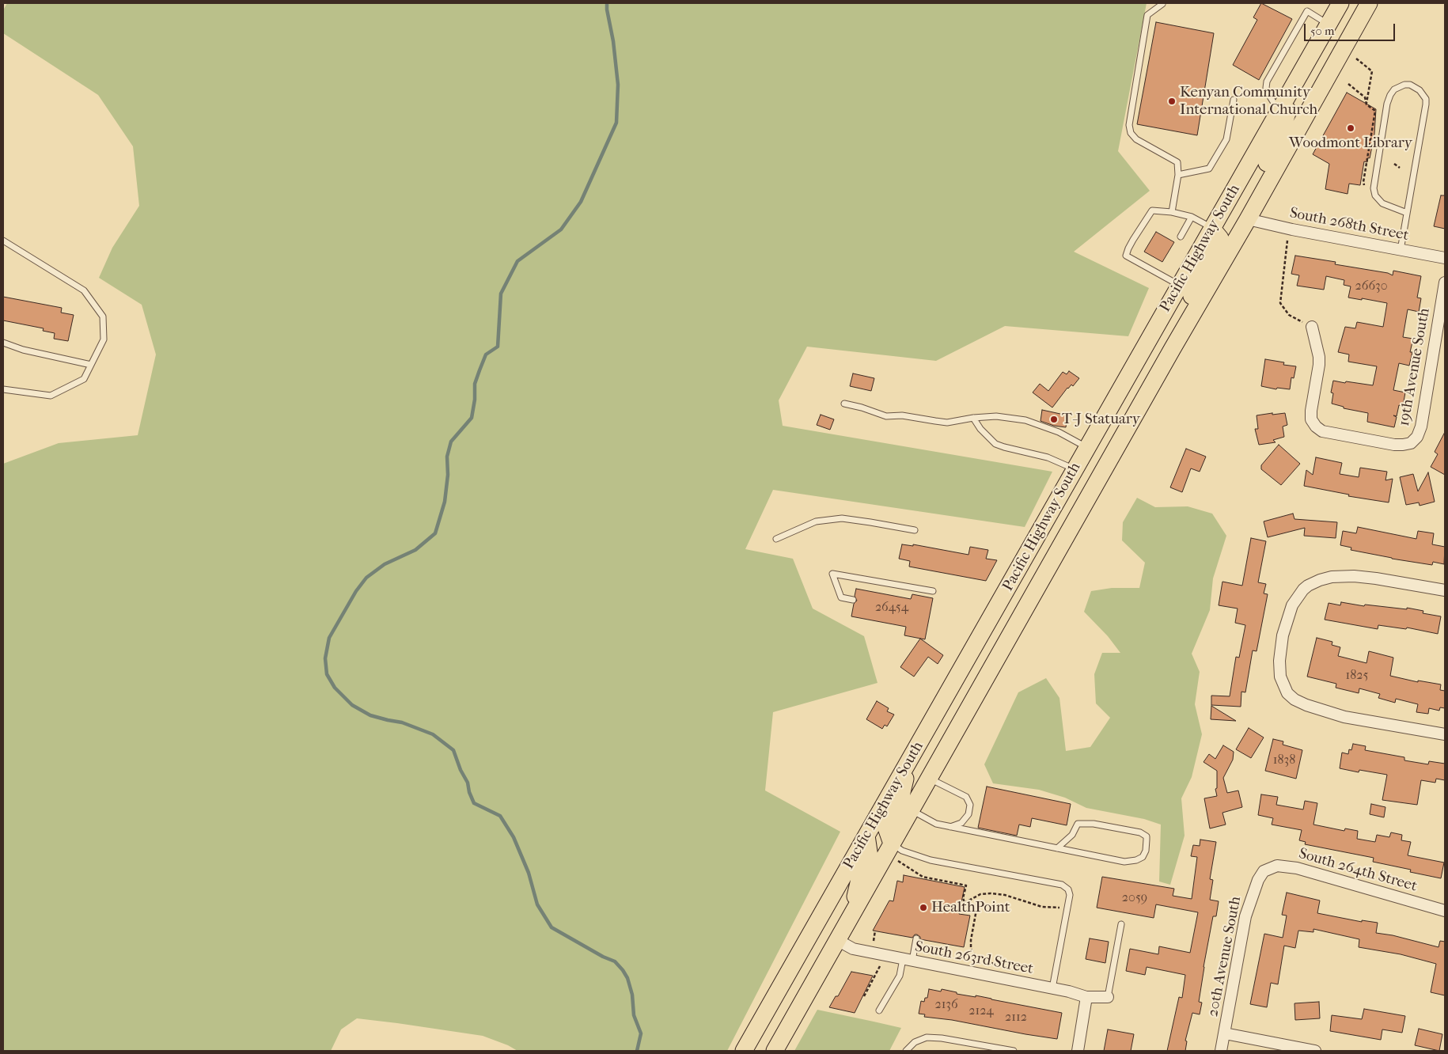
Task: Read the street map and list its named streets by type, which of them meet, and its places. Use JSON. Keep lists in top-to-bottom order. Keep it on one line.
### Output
{"streets":{"main road":["Pacific Highway South"],"street":["South 268th Street","19th Avenue South","South 264th Street","20th Avenue South","South 263rd Street"]},"crossings":[["South 268th Street","Pacific Highway South"],["Pacific Highway South","South 263rd Street"],["South 264th Street","20th Avenue South"]],"places":["Kenyan Community International Church","Woodmont Library","T-J Statuary","HealthPoint"],"house_numbers":["26630","26454","1825","1838","2059","2136","2124","2112"],"scale_bar":"50 m"}
